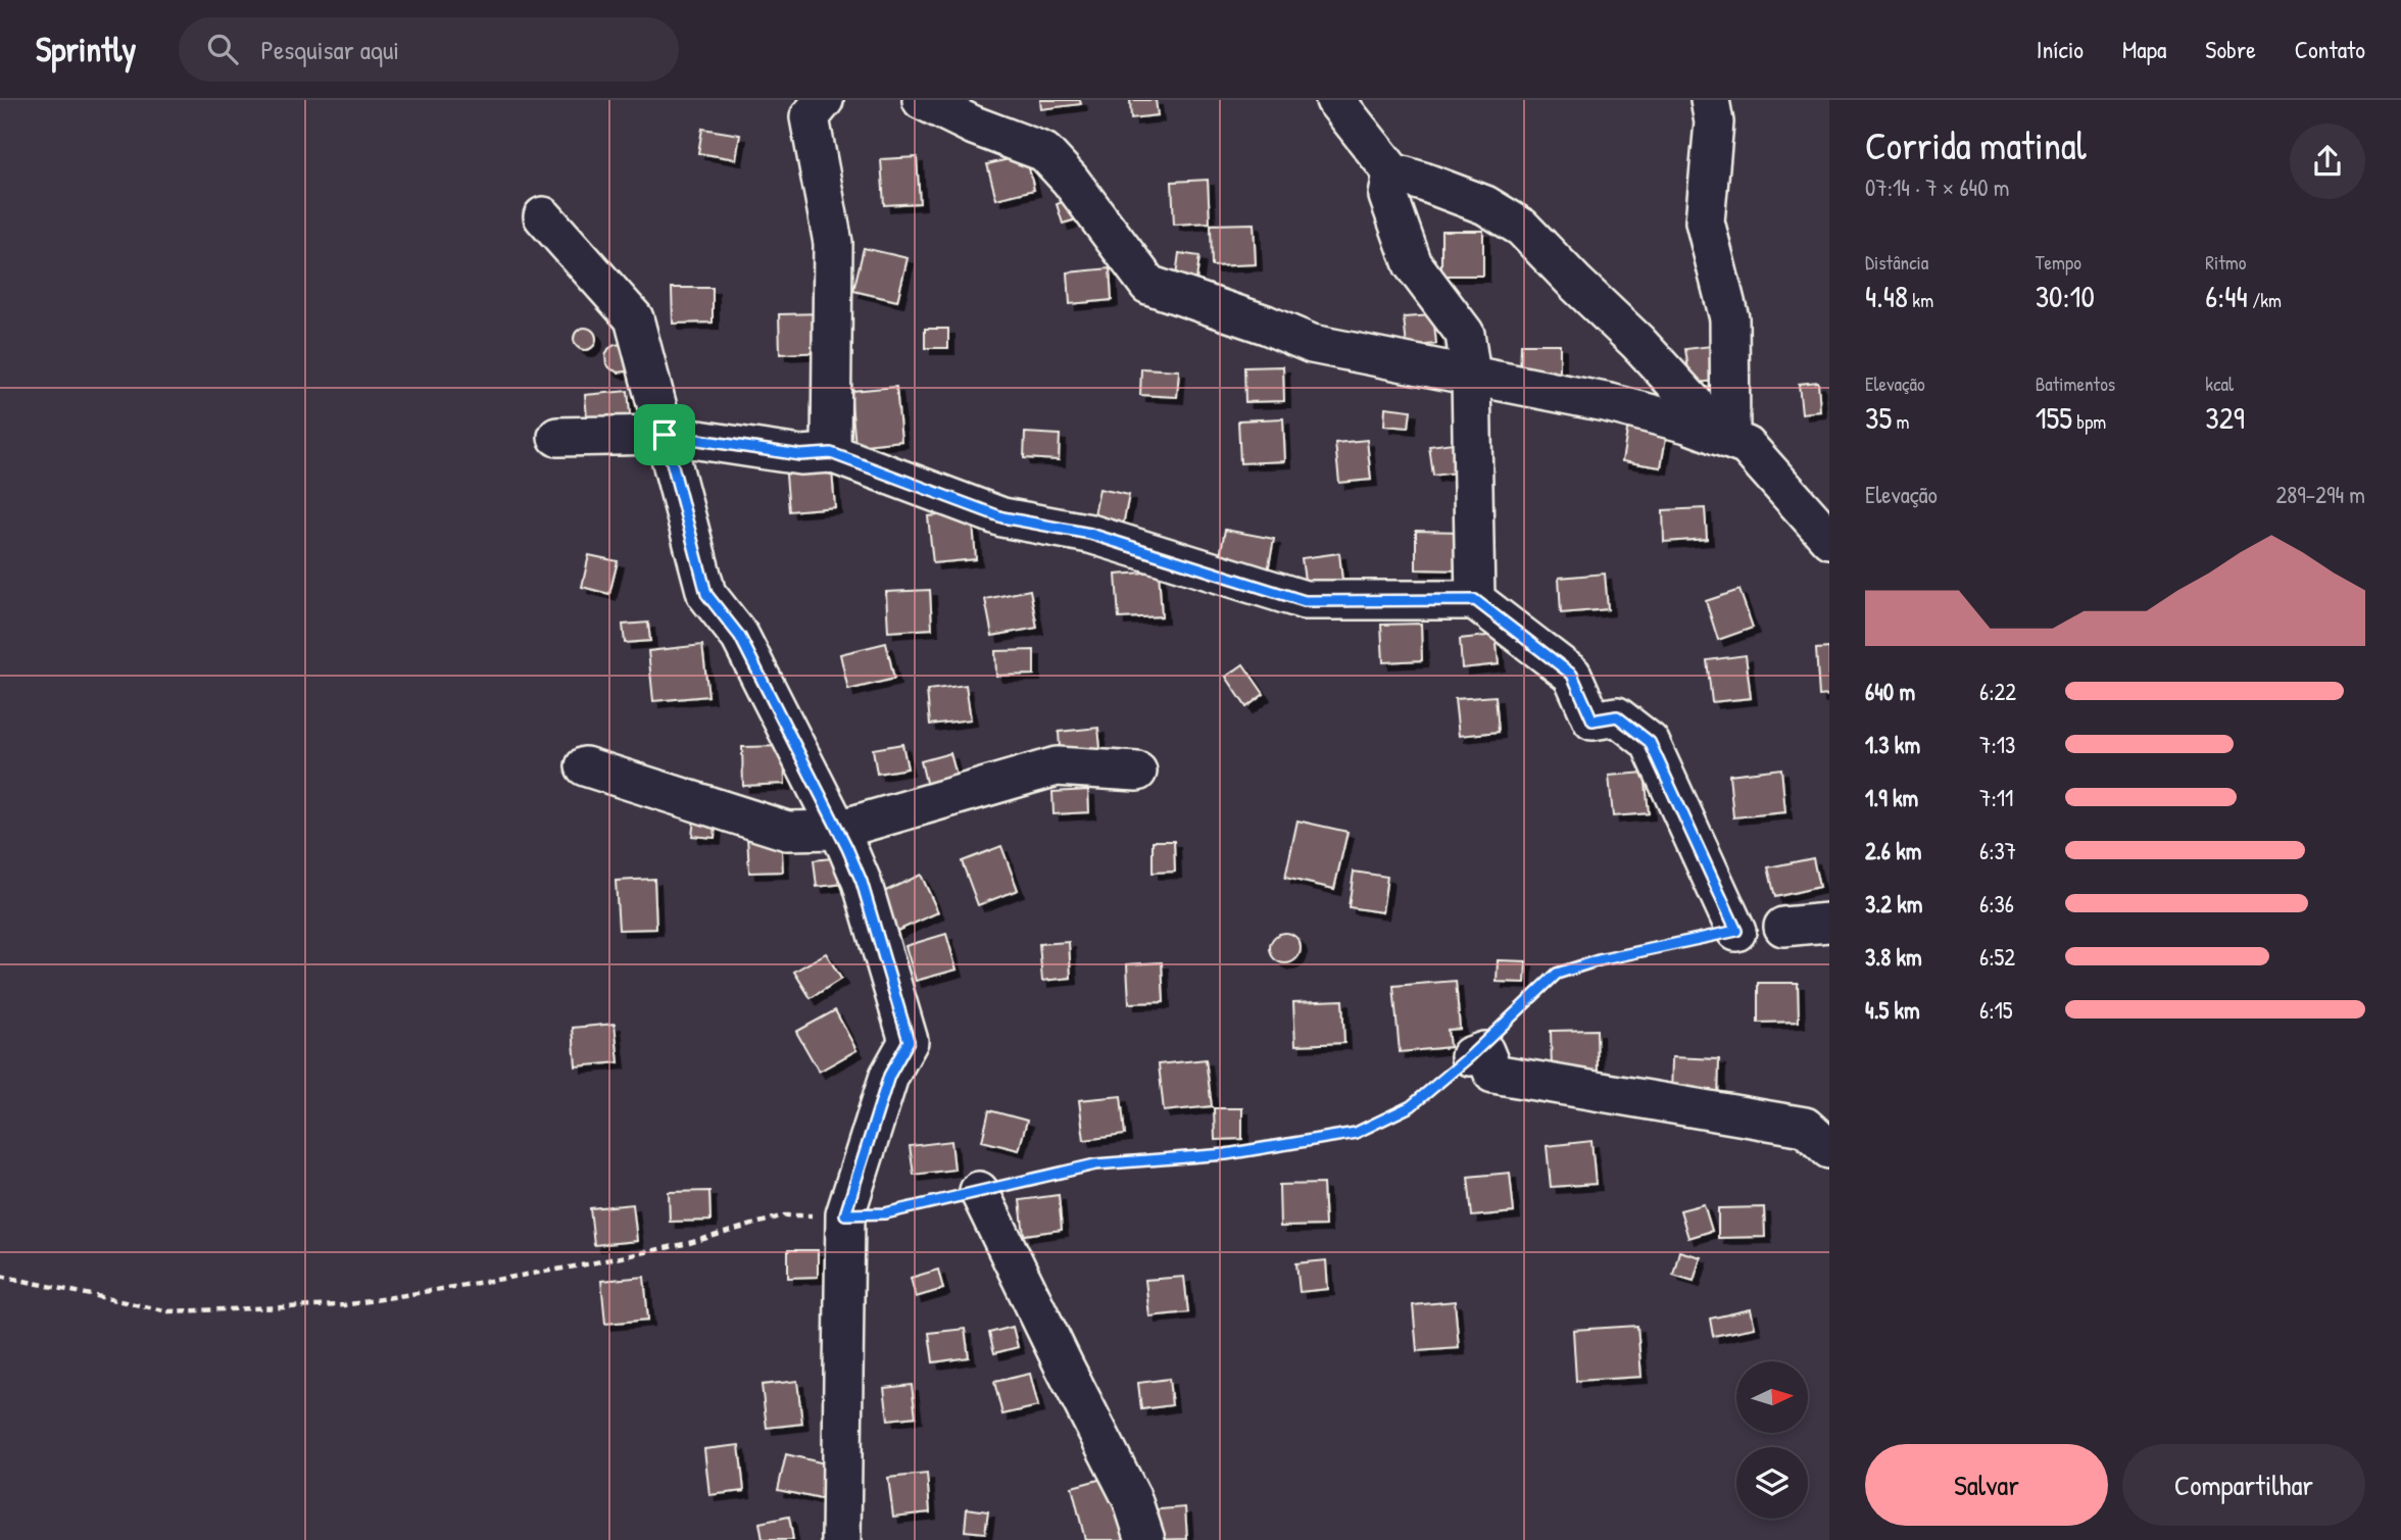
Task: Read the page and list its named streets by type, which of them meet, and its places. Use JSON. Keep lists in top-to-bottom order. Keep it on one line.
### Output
{"north":"right","page":{"header":"Sprintly","search":"Pesquisar aqui","nav":["Início","Mapa","Sobre","Contato"],"heading":["Corrida matinal","07:14 · 7 × 640 m"],"stats":[["Distância","4.48 km"],["Tempo","30:10"],["Ritmo","6:44 /km"],["Elevação","35 m"],["Batimentos","155 bpm"],["kcal","329"]],"chart":["Elevação","289–294 m"],"list":[{"name":"640 m","note":"6:22"},{"name":"1.3 km","note":"7:13"},{"name":"1.9 km","note":"7:11"},{"name":"2.6 km","note":"6:37"},{"name":"3.2 km","note":"6:36"},{"name":"3.8 km","note":"6:52"},{"name":"4.5 km","note":"6:15"}],"buttons":["Salvar","Compartilhar"]}}
